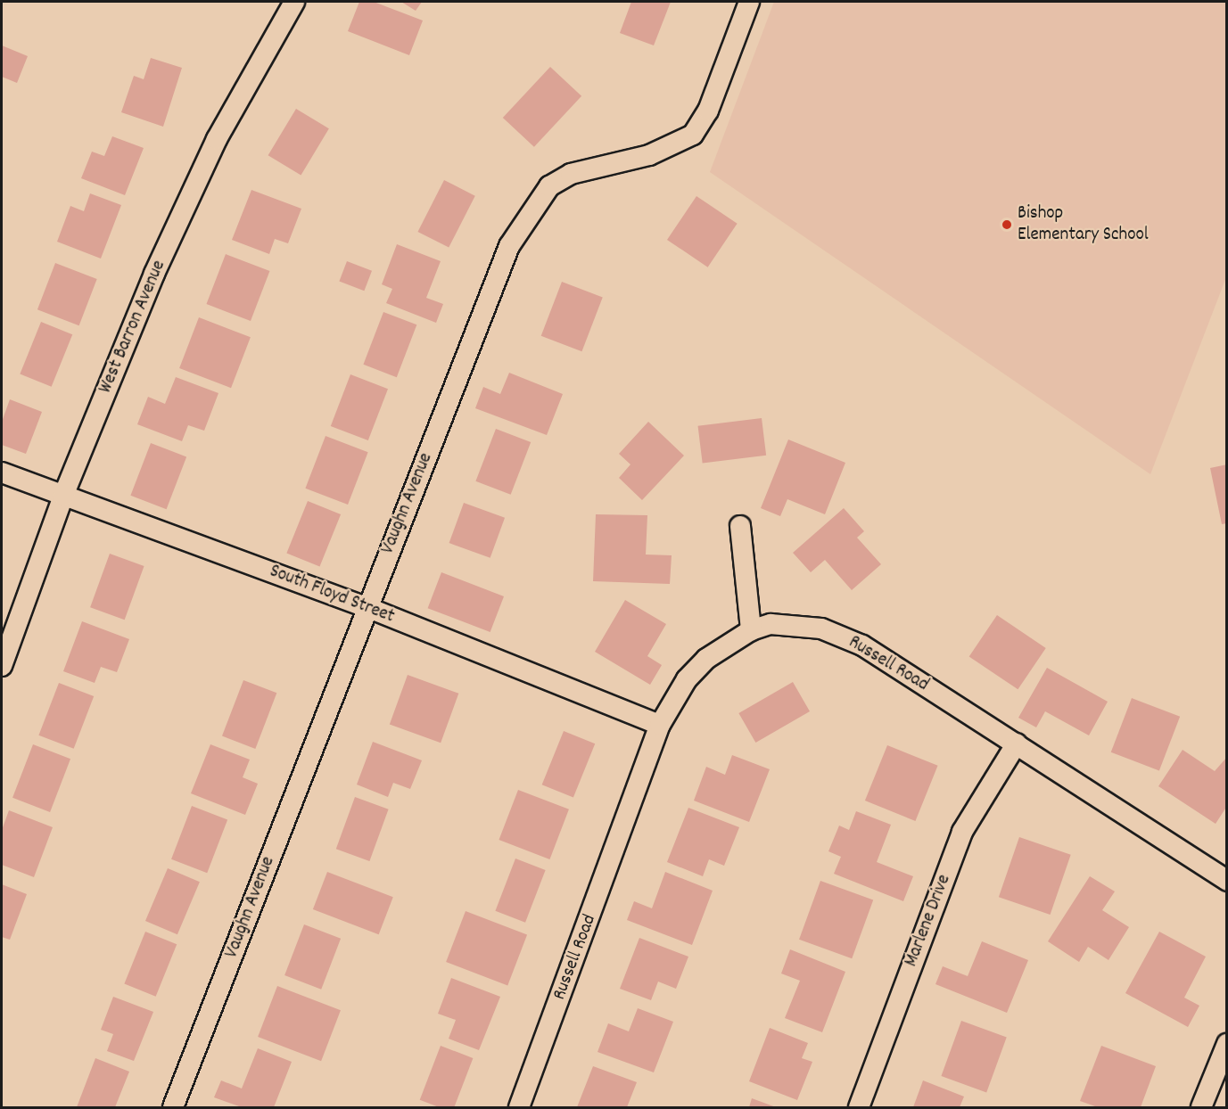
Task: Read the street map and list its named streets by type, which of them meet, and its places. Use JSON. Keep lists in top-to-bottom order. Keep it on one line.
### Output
{"streets":{"street":["West Barron Avenue","Vaughn Avenue","South Floyd Street","Russell Road","Marlene Drive"]},"crossings":[["West Barron Avenue","South Floyd Street"],["Vaughn Avenue","South Floyd Street"],["South Floyd Street","Russell Road"],["Russell Road","Marlene Drive"]],"places":["Bishop Elementary School"]}
